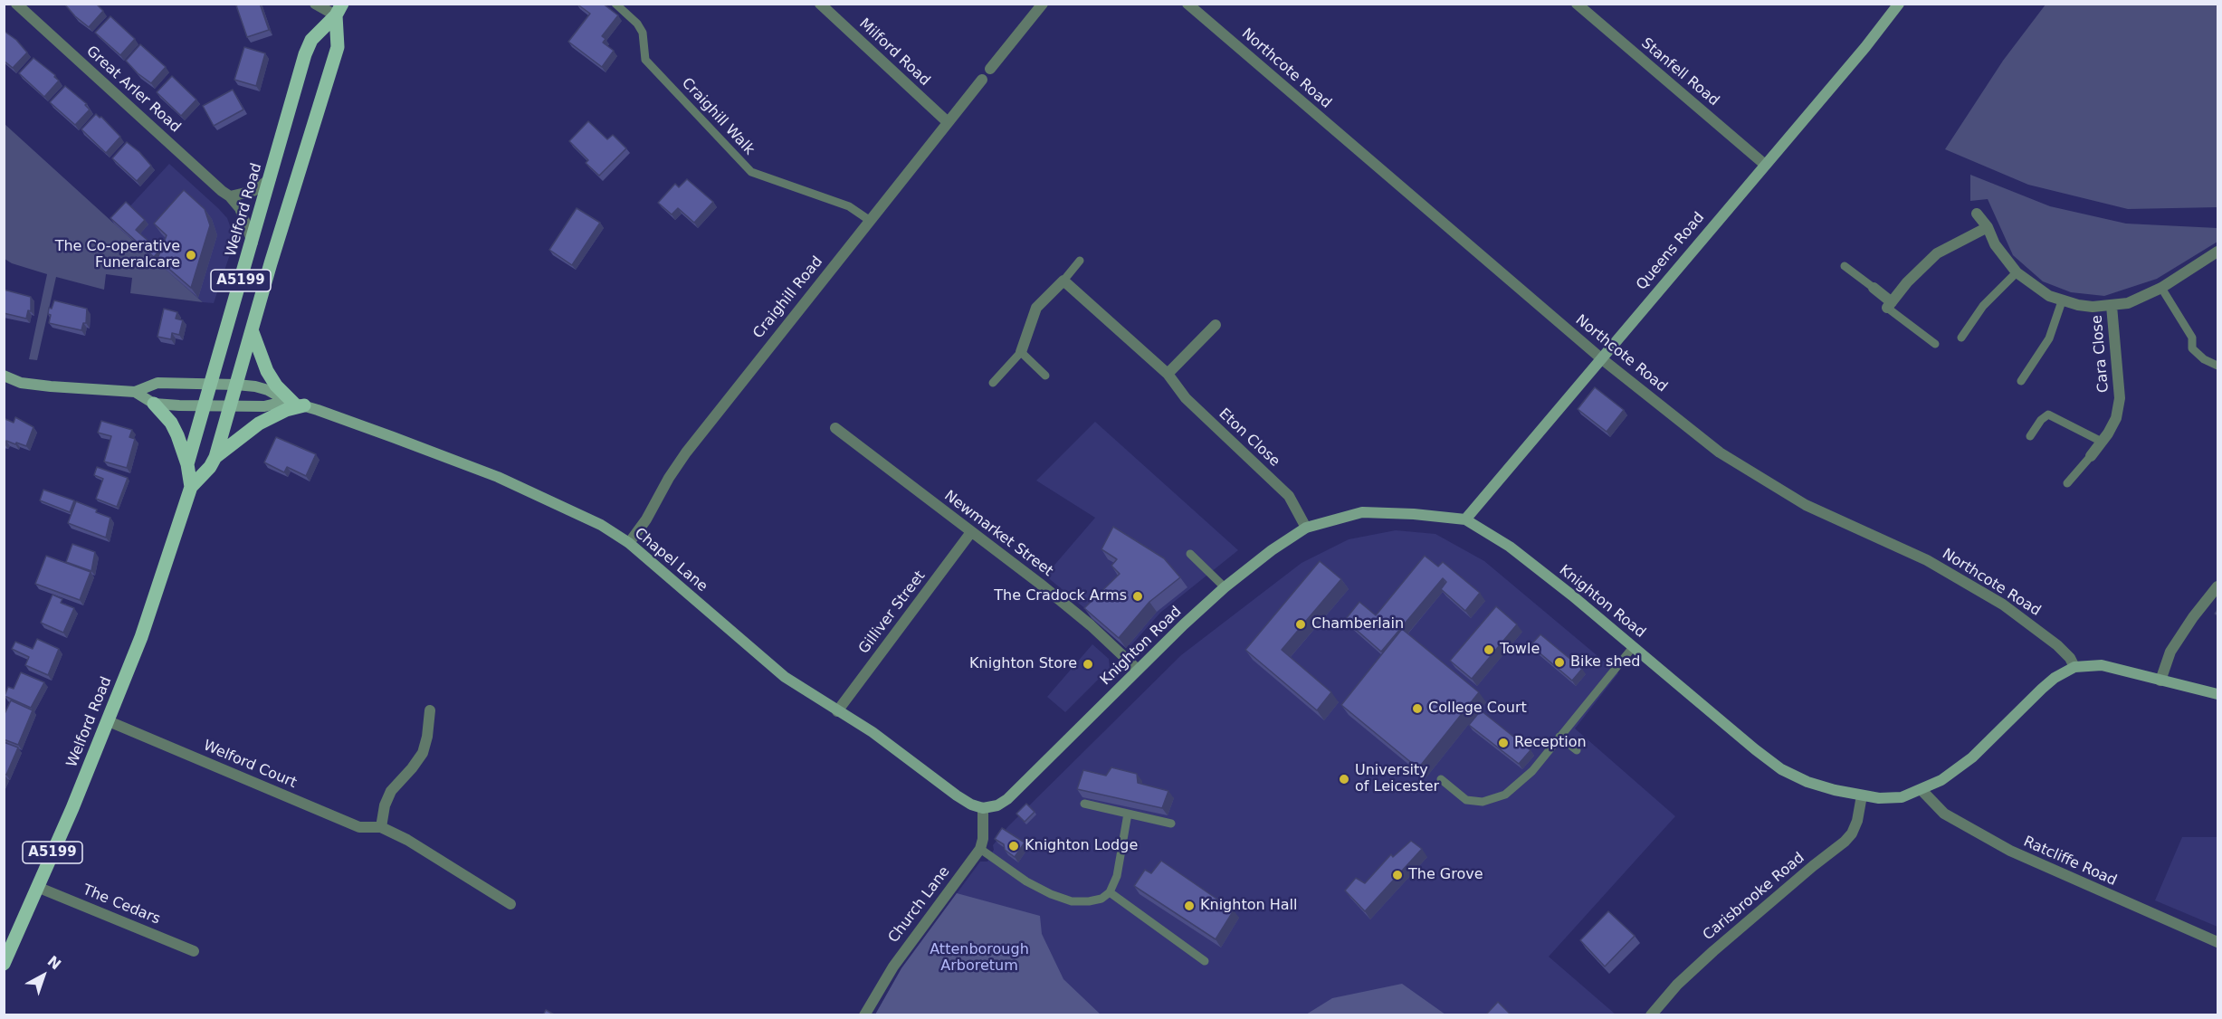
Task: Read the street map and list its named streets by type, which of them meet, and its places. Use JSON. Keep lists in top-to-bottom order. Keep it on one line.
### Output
{"streets":{"main road":["Welford Road","A5199"],"street":["Milford Road","Northcote Road","Stanfell Road","Great Arler Road","Queens Road","Craighill Road","Cara Close","Eton Close","Newmarket Street","Chapel Lane","Knighton Road","Gilliver Street","Welford Court","Ratcliffe Road","Carisbrooke Road","The Cedars","Church Lane"],"lane":["Craighill Walk"]},"crossings":[["Milford Road","Craighill Road"],["Northcote Road","Queens Road"],["Northcote Road","Knighton Road"],["Stanfell Road","Queens Road"],["Great Arler Road","Welford Road"],["Craighill Walk","Craighill Road"],["Welford Road","Chapel Lane"],["Welford Road","Welford Court"],["Welford Road","The Cedars"],["Queens Road","Knighton Road"],["Craighill Road","Chapel Lane"],["Eton Close","Knighton Road"],["Newmarket Street","Knighton Road"],["Newmarket Street","Gilliver Street"],["Chapel Lane","Knighton Road"],["Chapel Lane","Gilliver Street"],["Knighton Road","Ratcliffe Road"],["Knighton Road","Carisbrooke Road"]],"parks":["Attenborough Arboretum"],"places":["The Co-operative Funeralcare","The Cradock Arms","Chamberlain","Towle","Bike shed","Knighton Store","College Court","Reception","University of Leicester","Knighton Lodge","The Grove","Knighton Hall"],"north":"top right"}
